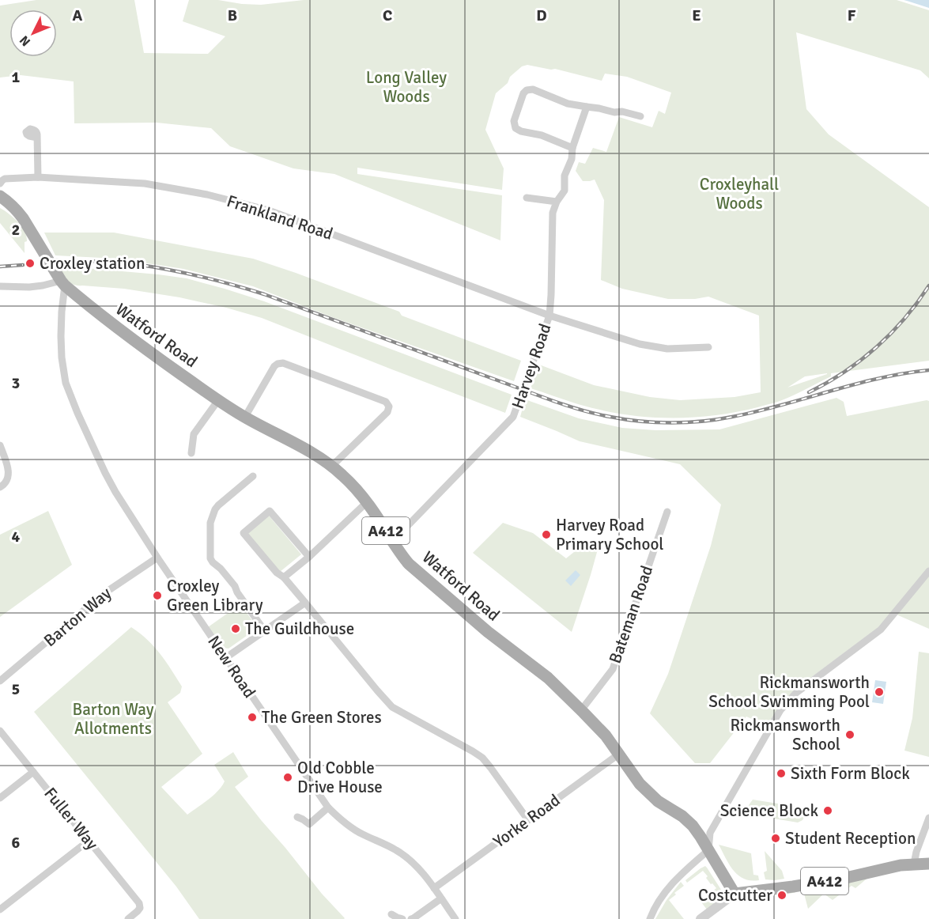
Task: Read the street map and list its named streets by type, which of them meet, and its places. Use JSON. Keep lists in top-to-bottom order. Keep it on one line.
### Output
{"streets":{"main road":["Watford Road","A412"],"street":["Frankland Road","Harvey Road","Bateman Road","Barton Way","New Road","Fuller Way","Yorke Road"]},"crossings":[["Frankland Road","Harvey Road"],["Watford Road","Harvey Road"],["Watford Road","A412"],["Watford Road","Bateman Road"],["Watford Road","New Road"],["Watford Road","Yorke Road"],["Barton Way","New Road"],["New Road","Yorke Road"]],"parks":["Long Valley Woods","Croxleyhall Woods","Barton Way Allotments"],"places":["Croxley station","Harvey Road Primary School","Croxley Green Library","The Guildhouse","Rickmansworth School Swimming Pool","The Green Stores","Rickmansworth School","Sixth Form Block","Old Cobble Drive House","Science Block","Student Reception","Costcutter"],"north":"bottom left","grid":{"columns":["A","B","C","D","E","F"],"rows":["1","2","3","4","5","6"]}}
